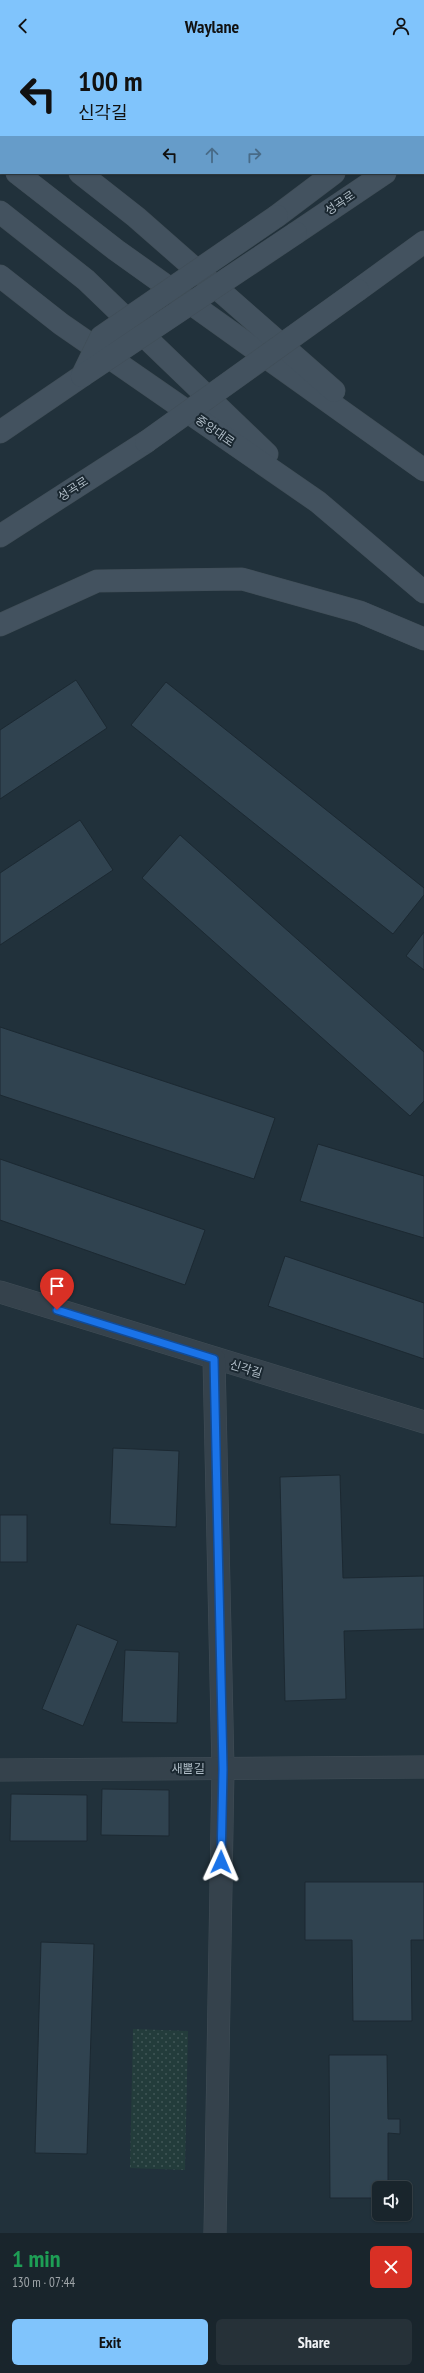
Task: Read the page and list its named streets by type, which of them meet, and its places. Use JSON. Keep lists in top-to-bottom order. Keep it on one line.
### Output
{"streets":{"main road":["성곡로","중앙대로"],"street":["신각길","새뿔길"]},"page":{"header":"Waylane","turn":["100 m","신각길"],"heading":["1 min","130 m · 07:44"],"buttons":["Exit","Share"]}}
